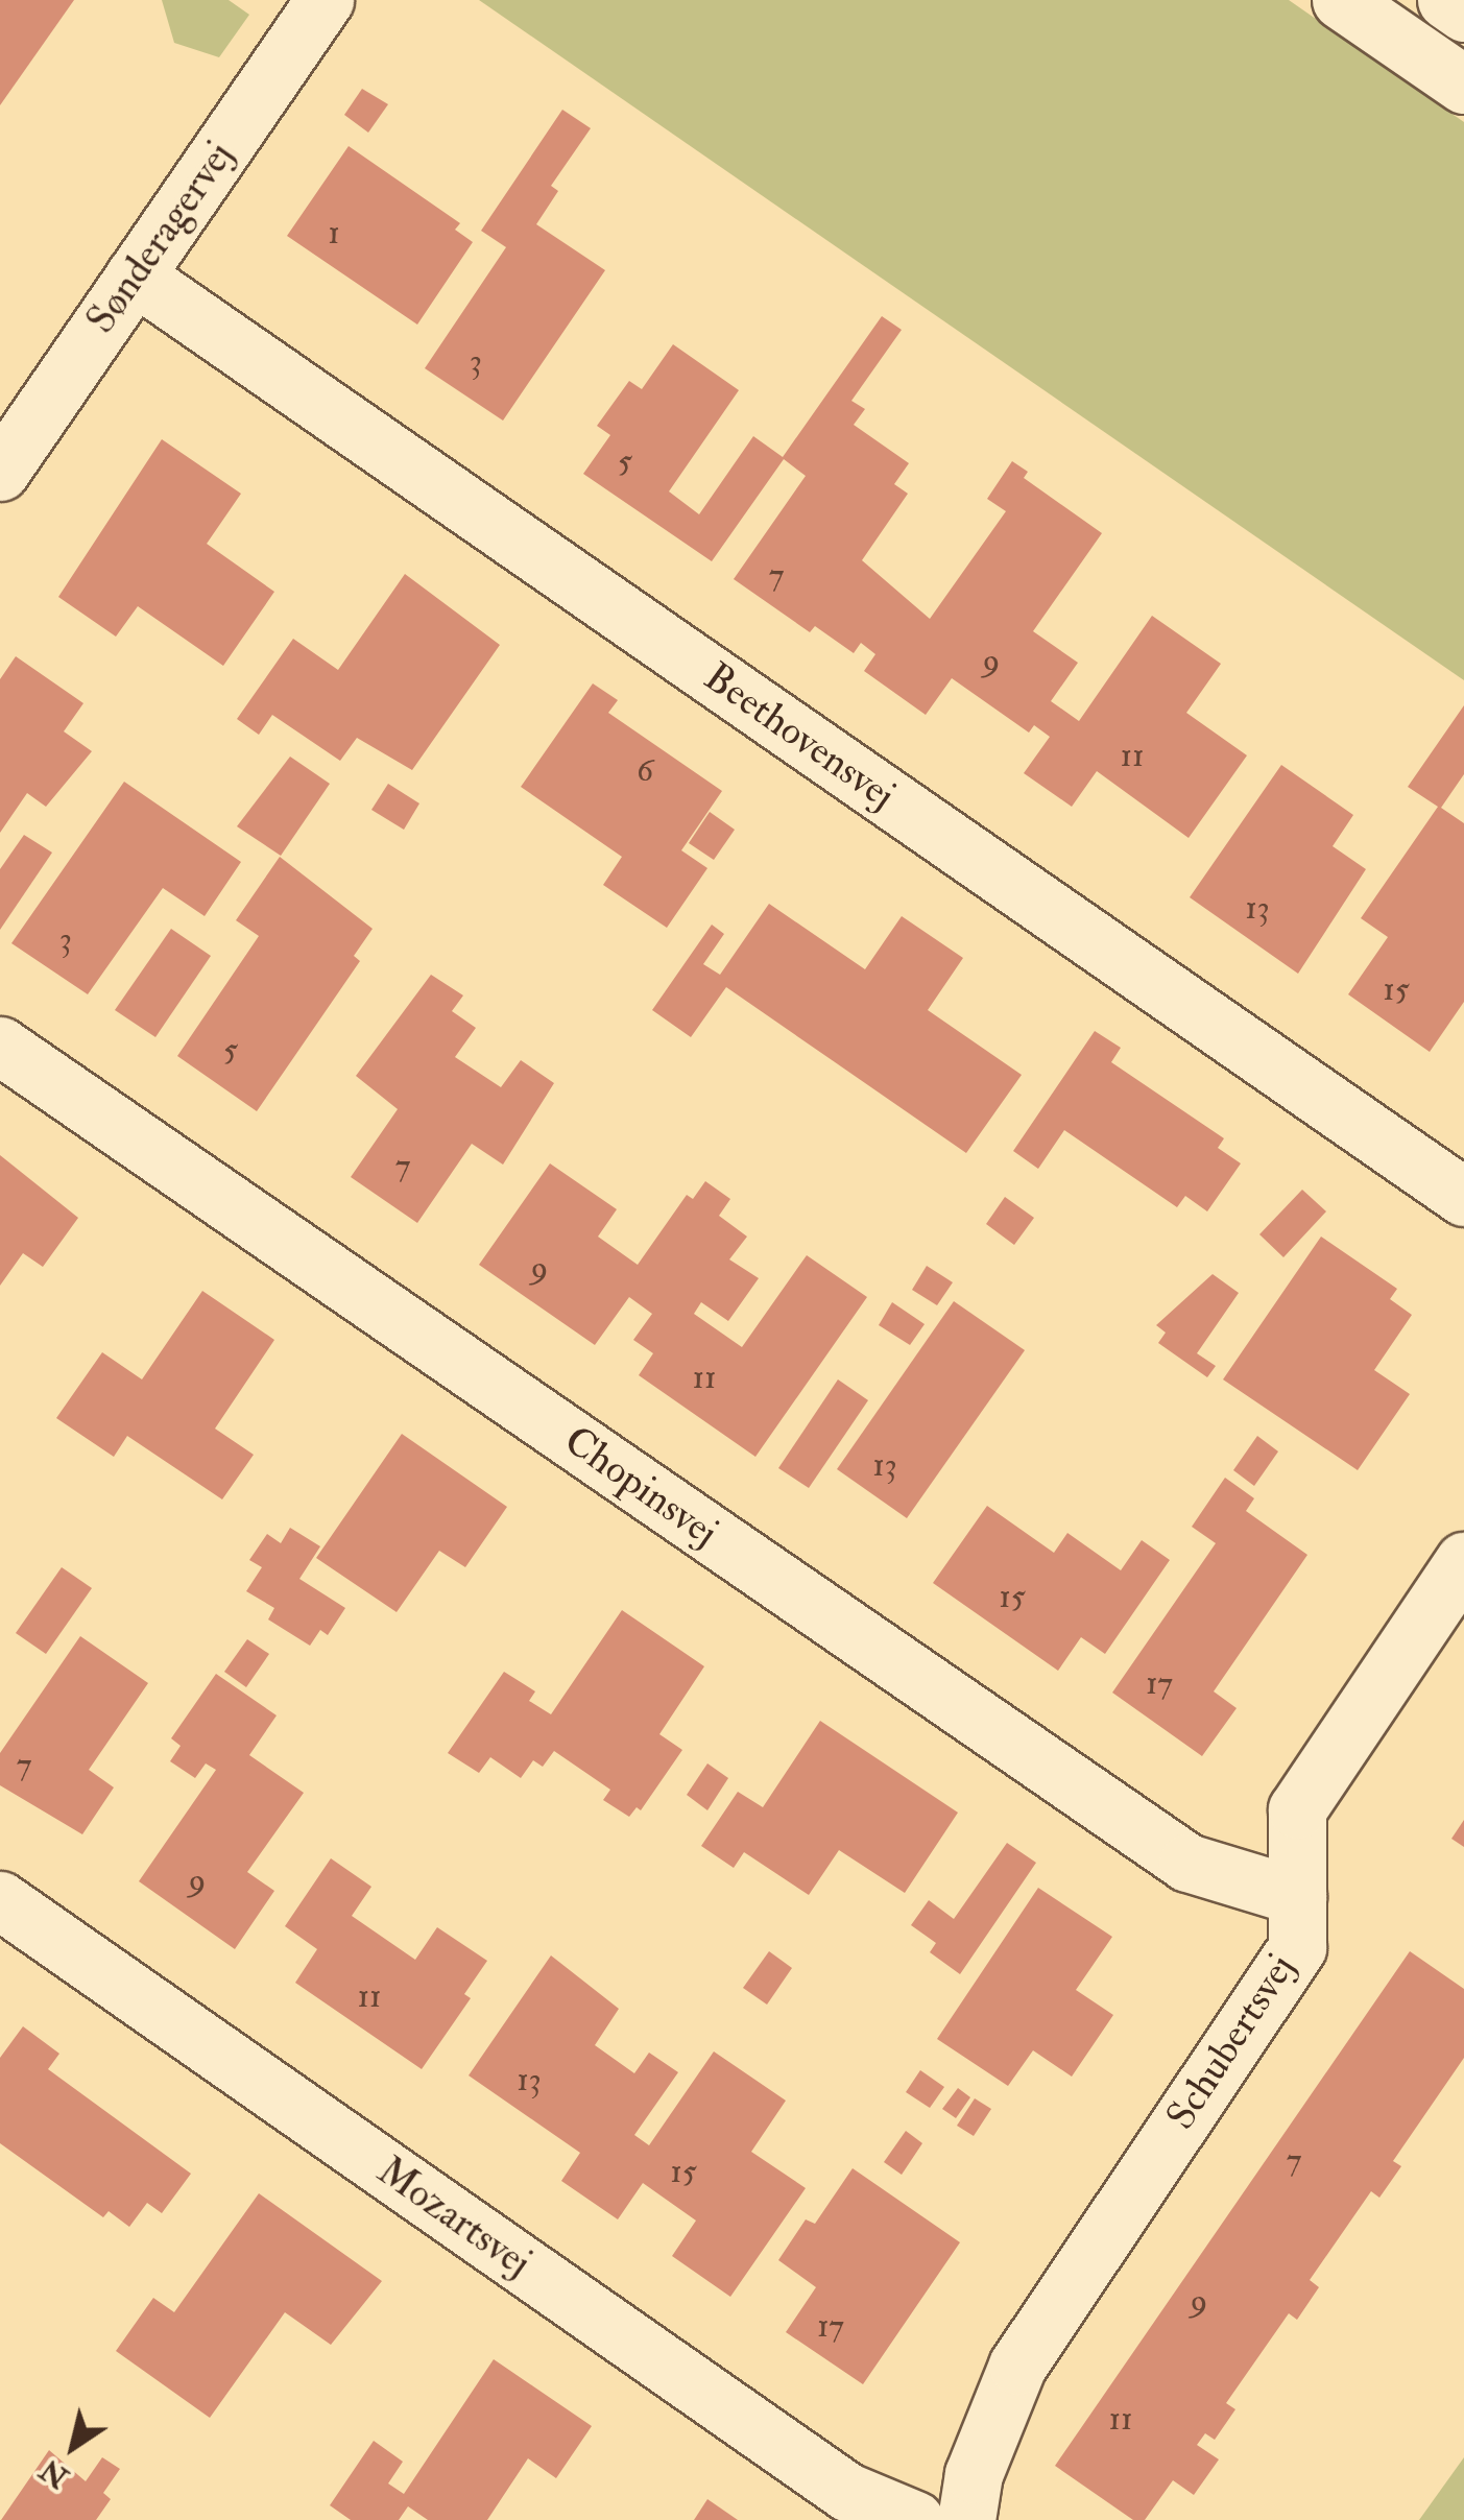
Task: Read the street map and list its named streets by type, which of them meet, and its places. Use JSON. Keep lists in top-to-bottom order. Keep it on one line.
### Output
{"streets":{"street":["Sønderagervej","Beethovensvej","Chopinsvej","Schubertsvej","Mozartsvej"]},"crossings":[["Sønderagervej","Beethovensvej"],["Chopinsvej","Schubertsvej"]],"house_numbers":["1","3","5","7","9","11","6","13","3","15","5","7","9","11","13","15","17","7","9","11","13","7","15","9","17","11"],"north":"bottom left"}
